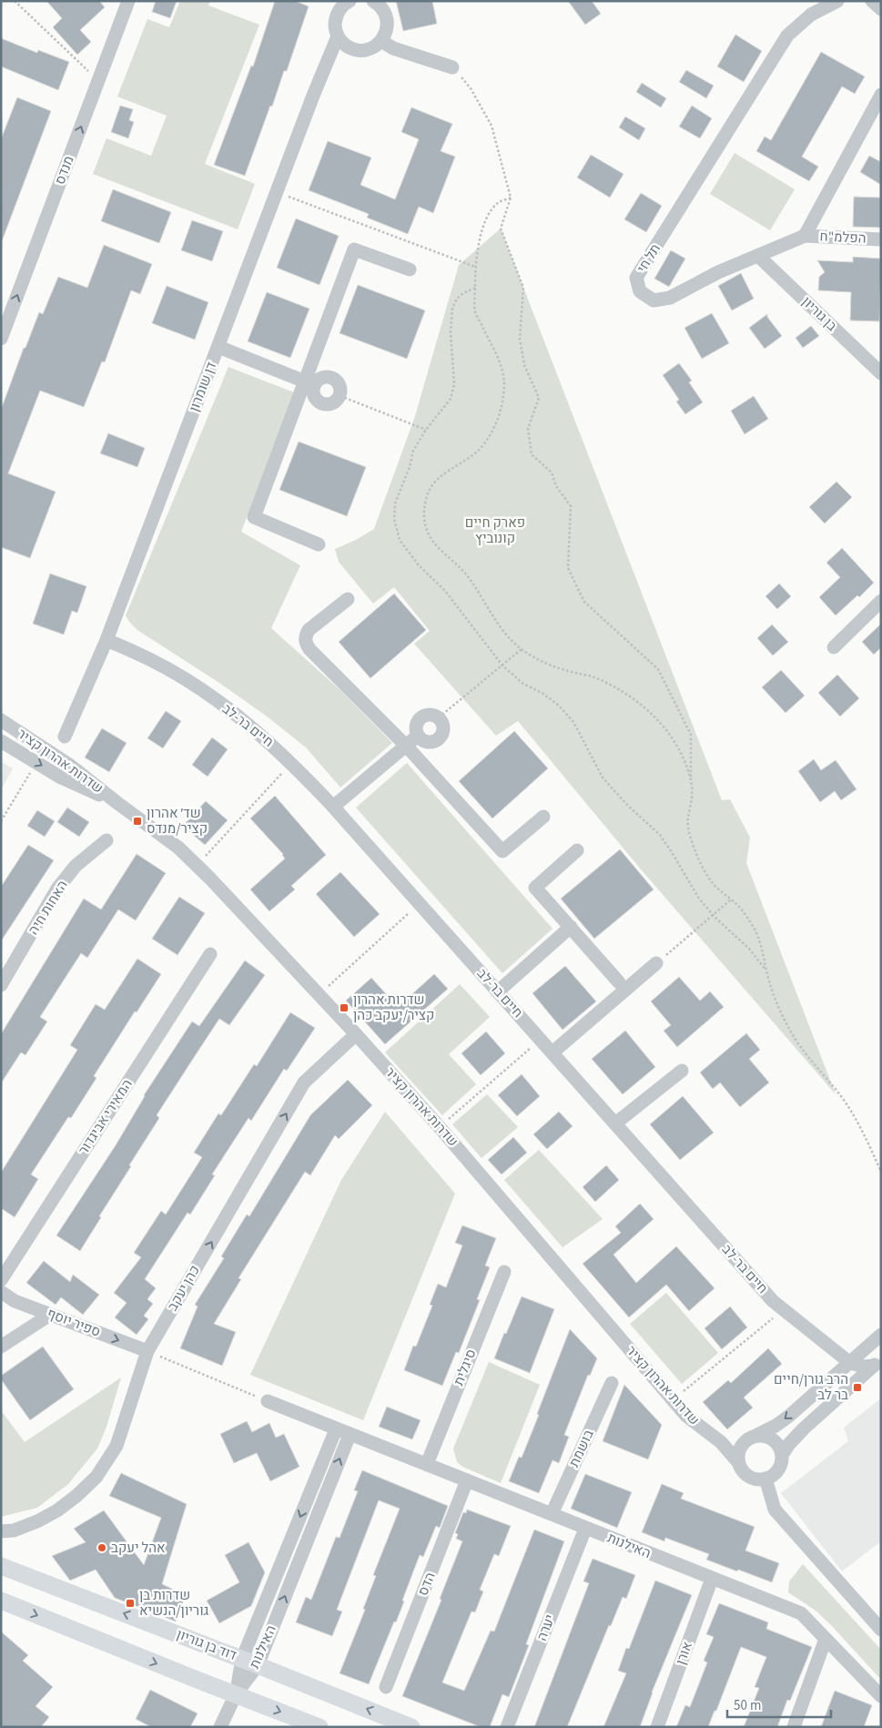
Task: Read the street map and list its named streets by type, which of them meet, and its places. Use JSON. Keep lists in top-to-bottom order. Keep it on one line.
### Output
{"streets":{"main road":["דוד בן גוריון"],"street":["מנדס","הפלמ\"ח","תל חי","בן גוריון","דן שומרון","חיים בר-לב","שדרות אהרון קציר","האחות חיה","המאירי אביגדור","כהן יעקב","ספיר יוסף","סיגלית","בושמת","האילנות","הדס","יערה","אורן"]},"crossings":[["הפלמ\"ח","תל חי"],["תל חי","בן גוריון"],["דן שומרון","חיים בר-לב"],["שדרות אהרון קציר","כהן יעקב"],["כהן יעקב","ספיר יוסף"],["סיגלית","האילנות"],["בושמת","האילנות"],["האילנות","הדס"],["האילנות","יערה"],["האילנות","דוד בן גוריון"],["האילנות","אורן"]],"one_way":["מנדס","כהן יעקב","ספיר יוסף"],"parks":["פארק חיים קונוביץ"],"places":{"transit":["שד׳ אהרון קציר/מנדס","שדרות אהרון קציר/יעקב כהן","הרב גורן/חיים בר לב","שדרות בן גוריון/הנשיא"],"other":["אהל יעקב"]},"scale_bar":"50 m"}
